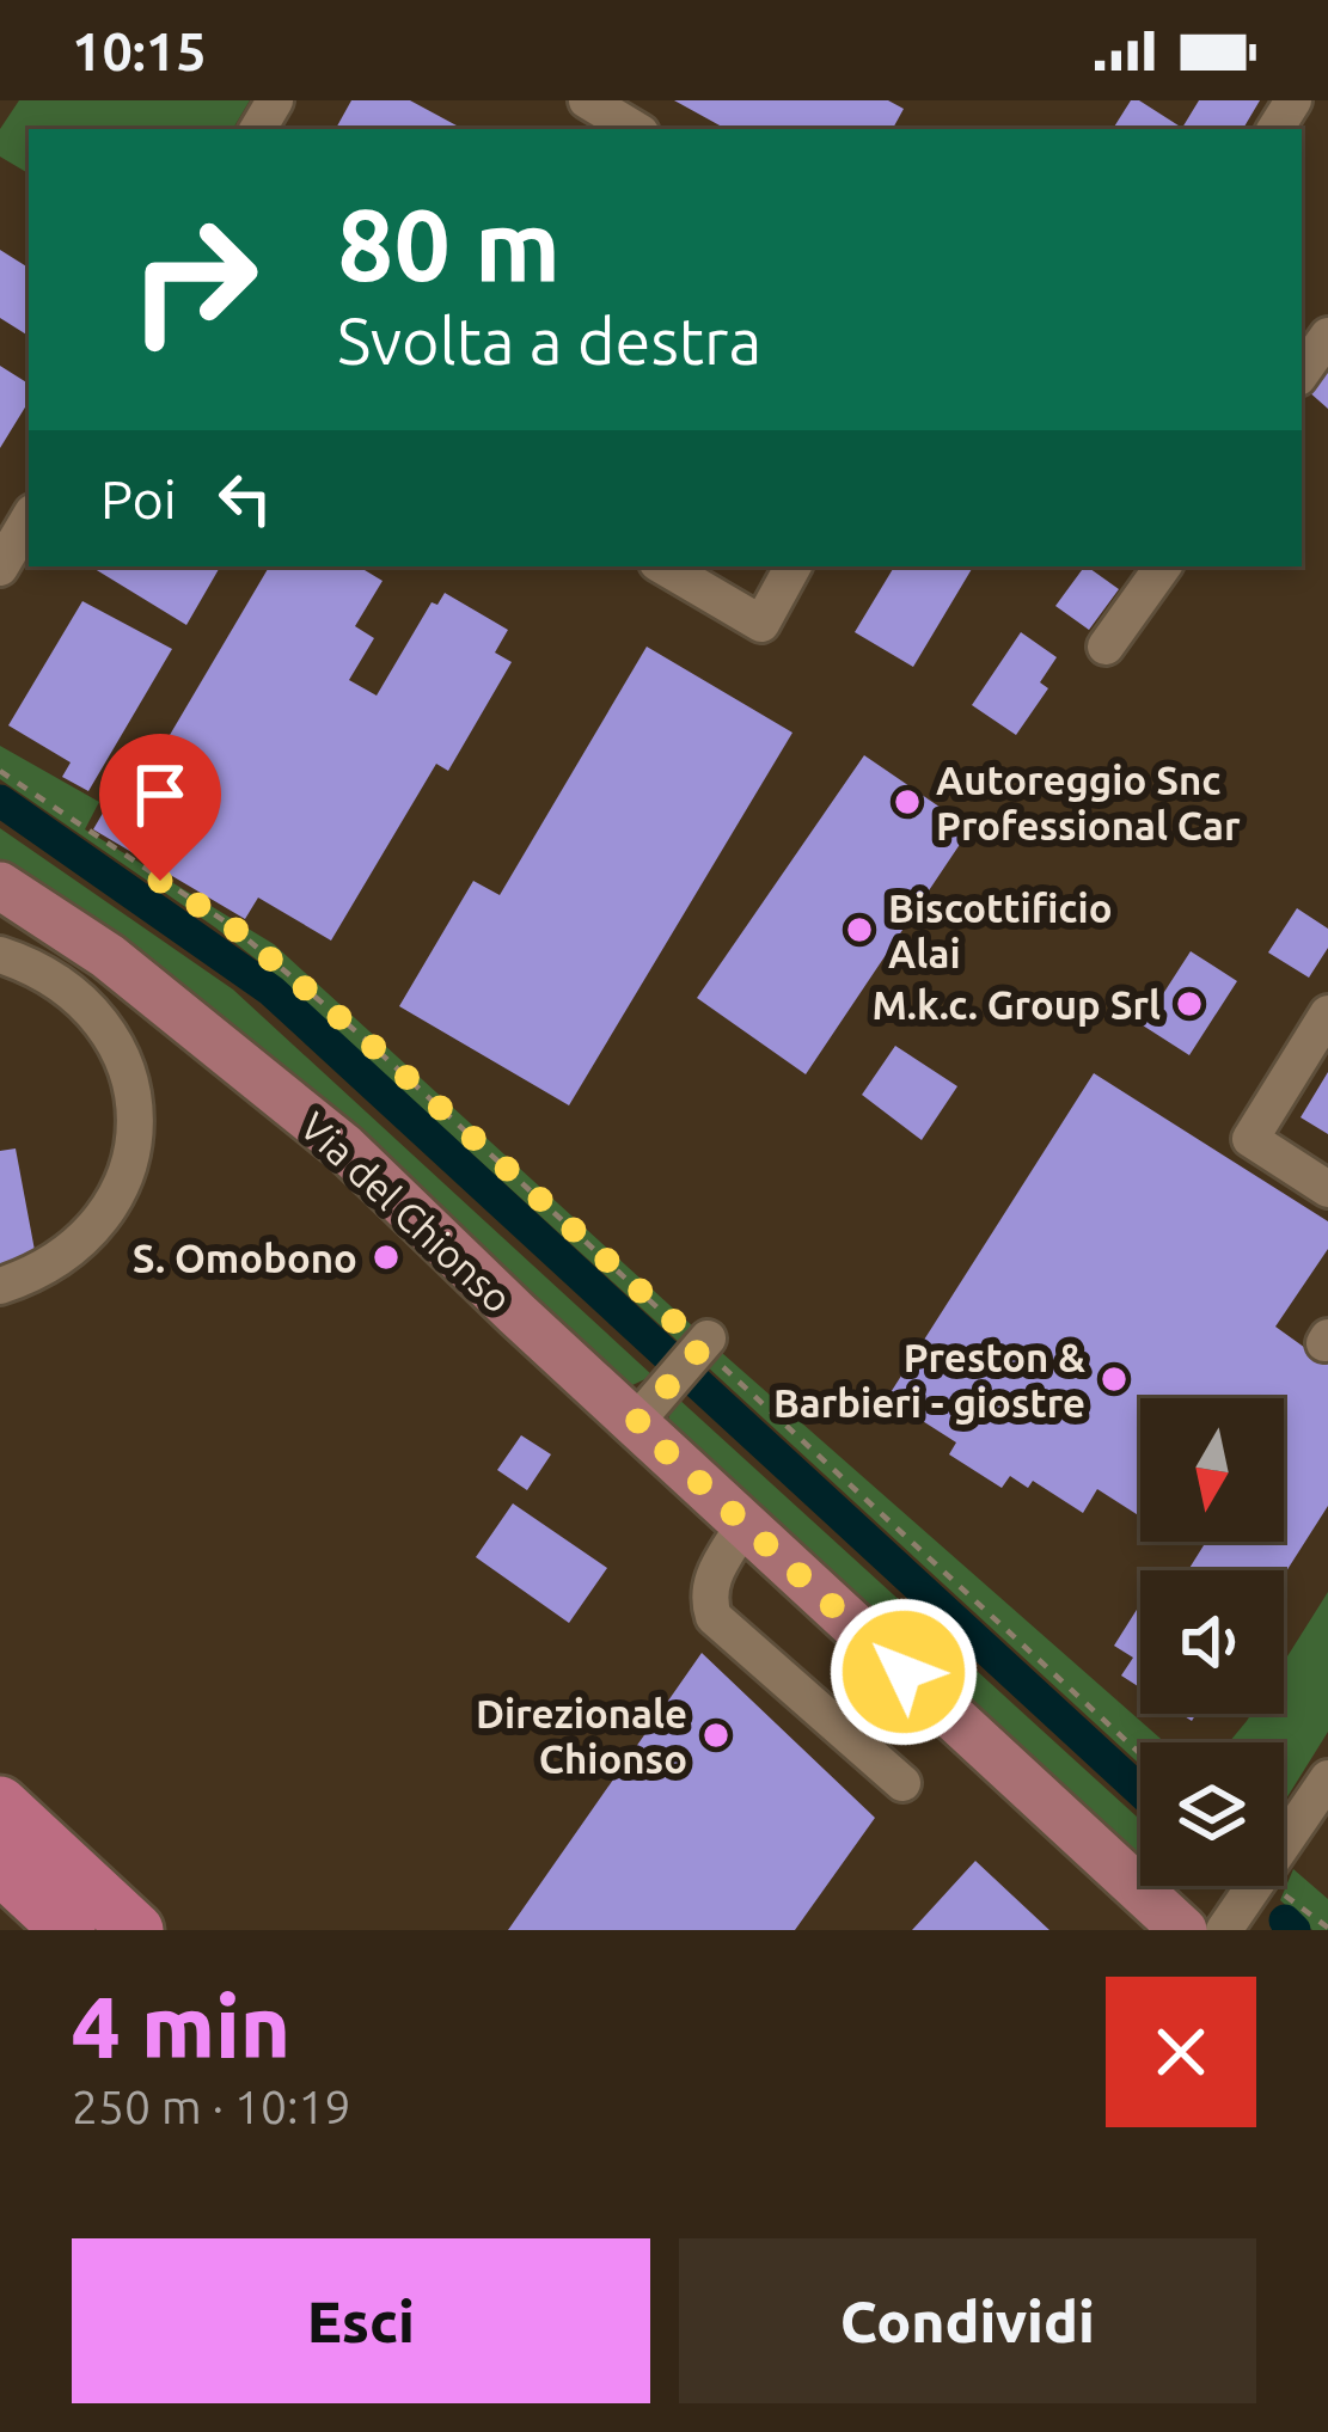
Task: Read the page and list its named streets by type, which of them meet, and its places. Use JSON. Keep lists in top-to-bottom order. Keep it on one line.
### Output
{"streets":{"main road":["Via del Chionso"]},"places":["Autoreggio Snc Professional Car","Biscottificio Alai","M.k.c. Group Srl","S. Omobono","Preston & Barbieri - giostre","Direzionale Chionso"],"north":"bottom","page":{"status":"10:15","turn":["80 m","Svolta a destra"],"then":"Poi","heading":["4 min","250 m · 10:19"],"buttons":["Esci","Condividi"]}}
